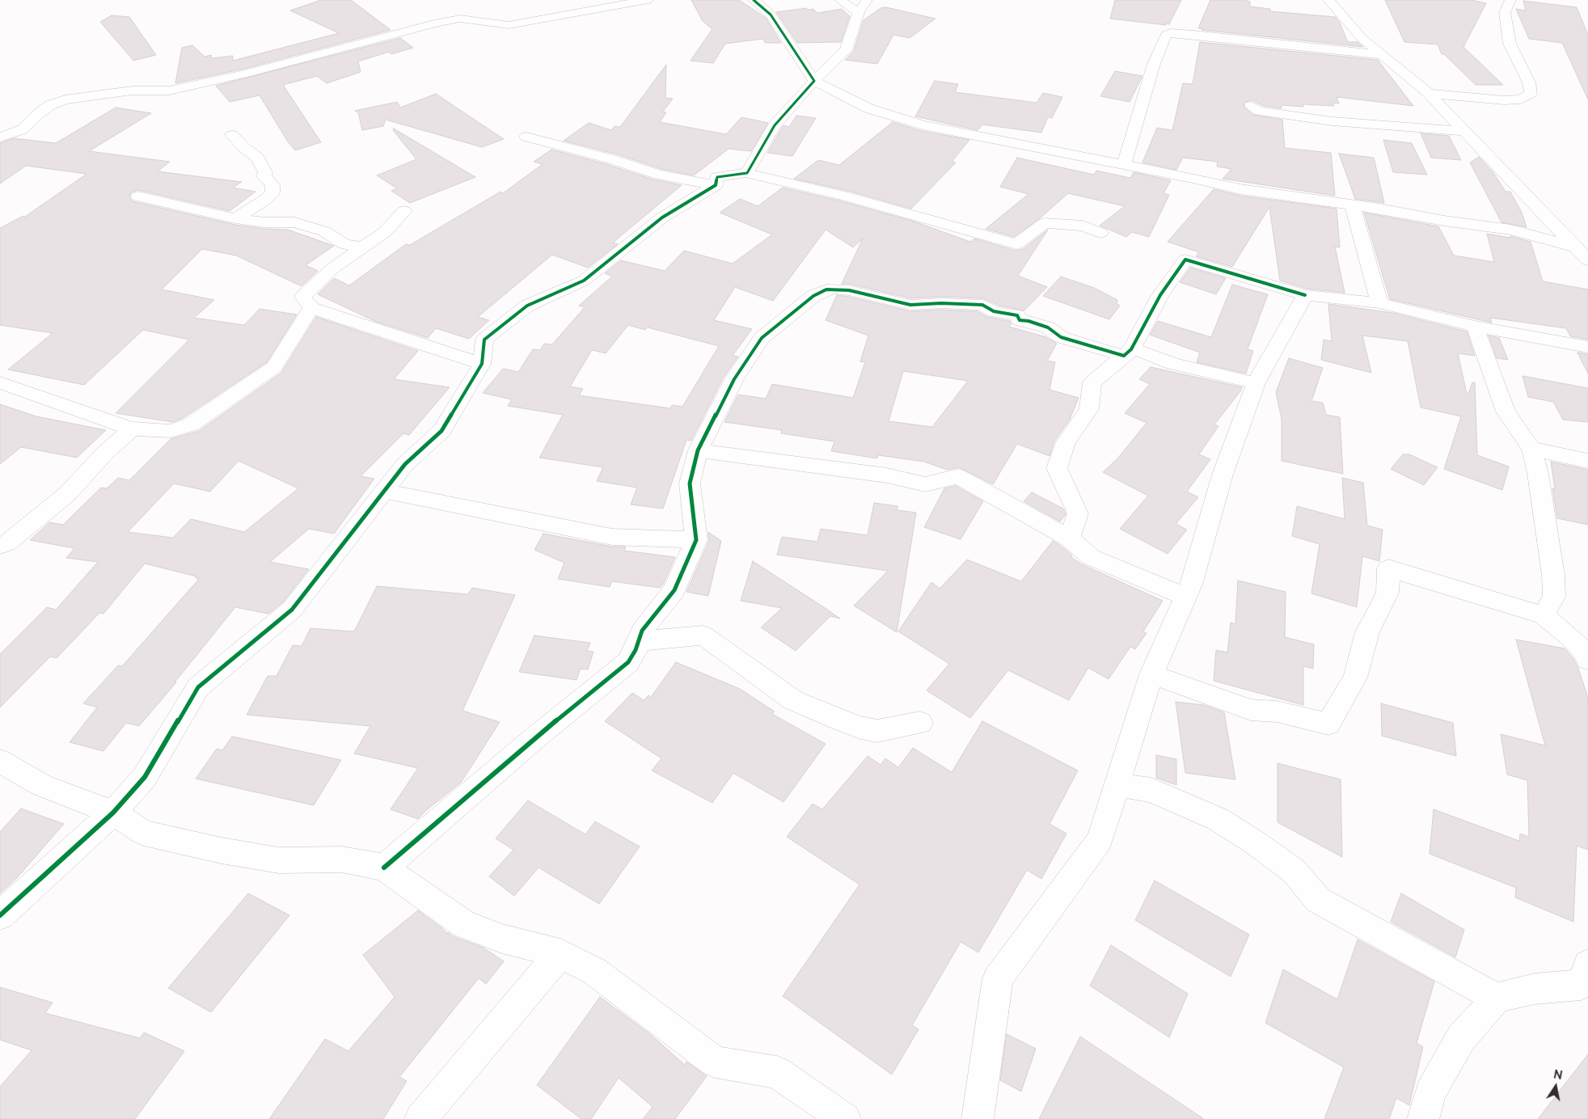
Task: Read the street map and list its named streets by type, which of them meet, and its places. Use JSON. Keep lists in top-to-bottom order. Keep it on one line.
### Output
{"north":"top"}
